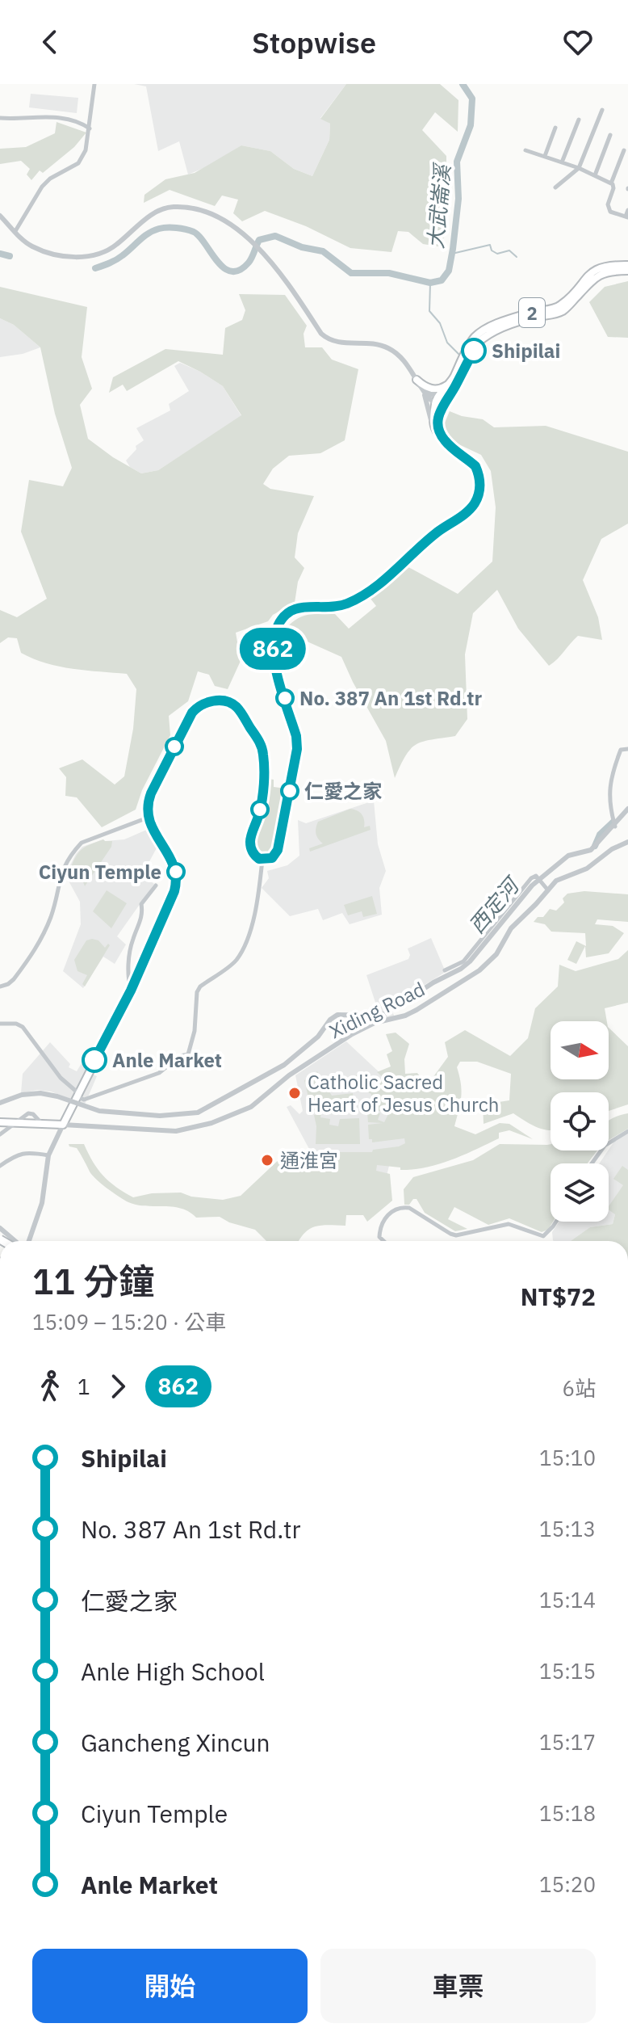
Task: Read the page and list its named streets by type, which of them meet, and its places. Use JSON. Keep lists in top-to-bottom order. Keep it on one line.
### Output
{"streets":{"main road":["2"],"street":["Xiding Road"]},"water":["大武崙溪","西定河"],"places":["Shipilai","No. 387 An 1st Rd.tr","仁愛之家","Ciyun Temple","Anle Market","Catholic Sacred Heart of Jesus Church","通淮宮"],"lines":["bus line 862"],"north":"right","page":{"header":"Stopwise","on_map":"862","heading":["11 分鐘","15:09 – 15:20 · 公車","NT$72"],"legs":["1","862","6站"],"list":[{"name":"Shipilai","value":"15:10"},{"name":"No. 387 An 1st Rd.tr","value":"15:13"},{"name":"仁愛之家","value":"15:14"},{"name":"Anle High School","value":"15:15"},{"name":"Gancheng Xincun","value":"15:17"},{"name":"Ciyun Temple","value":"15:18"},{"name":"Anle Market","value":"15:20"}],"buttons":["開始","車票"]}}
